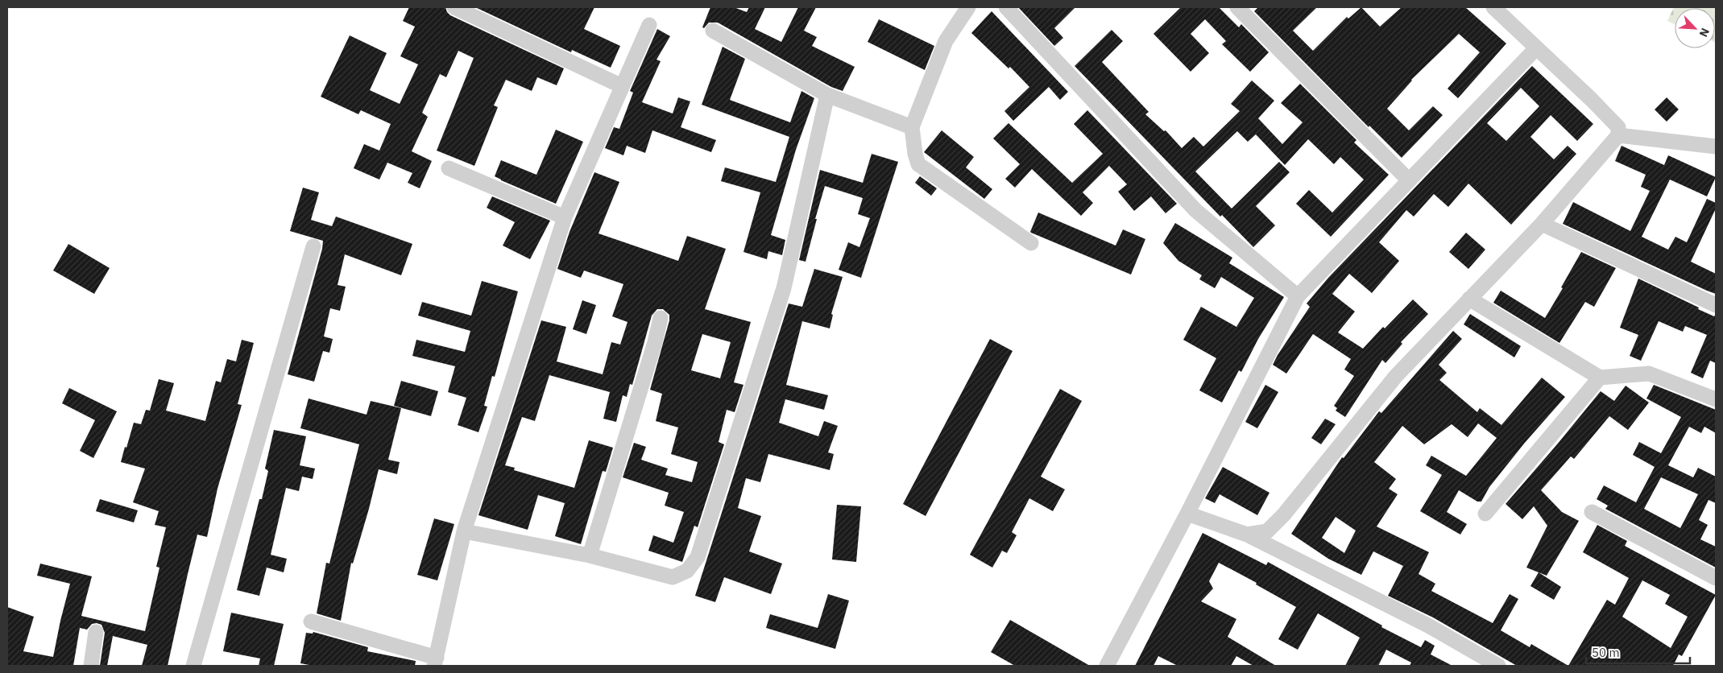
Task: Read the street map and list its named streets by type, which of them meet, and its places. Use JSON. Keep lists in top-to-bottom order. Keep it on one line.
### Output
{"scale_bar":"50 m","north":"bottom right"}
